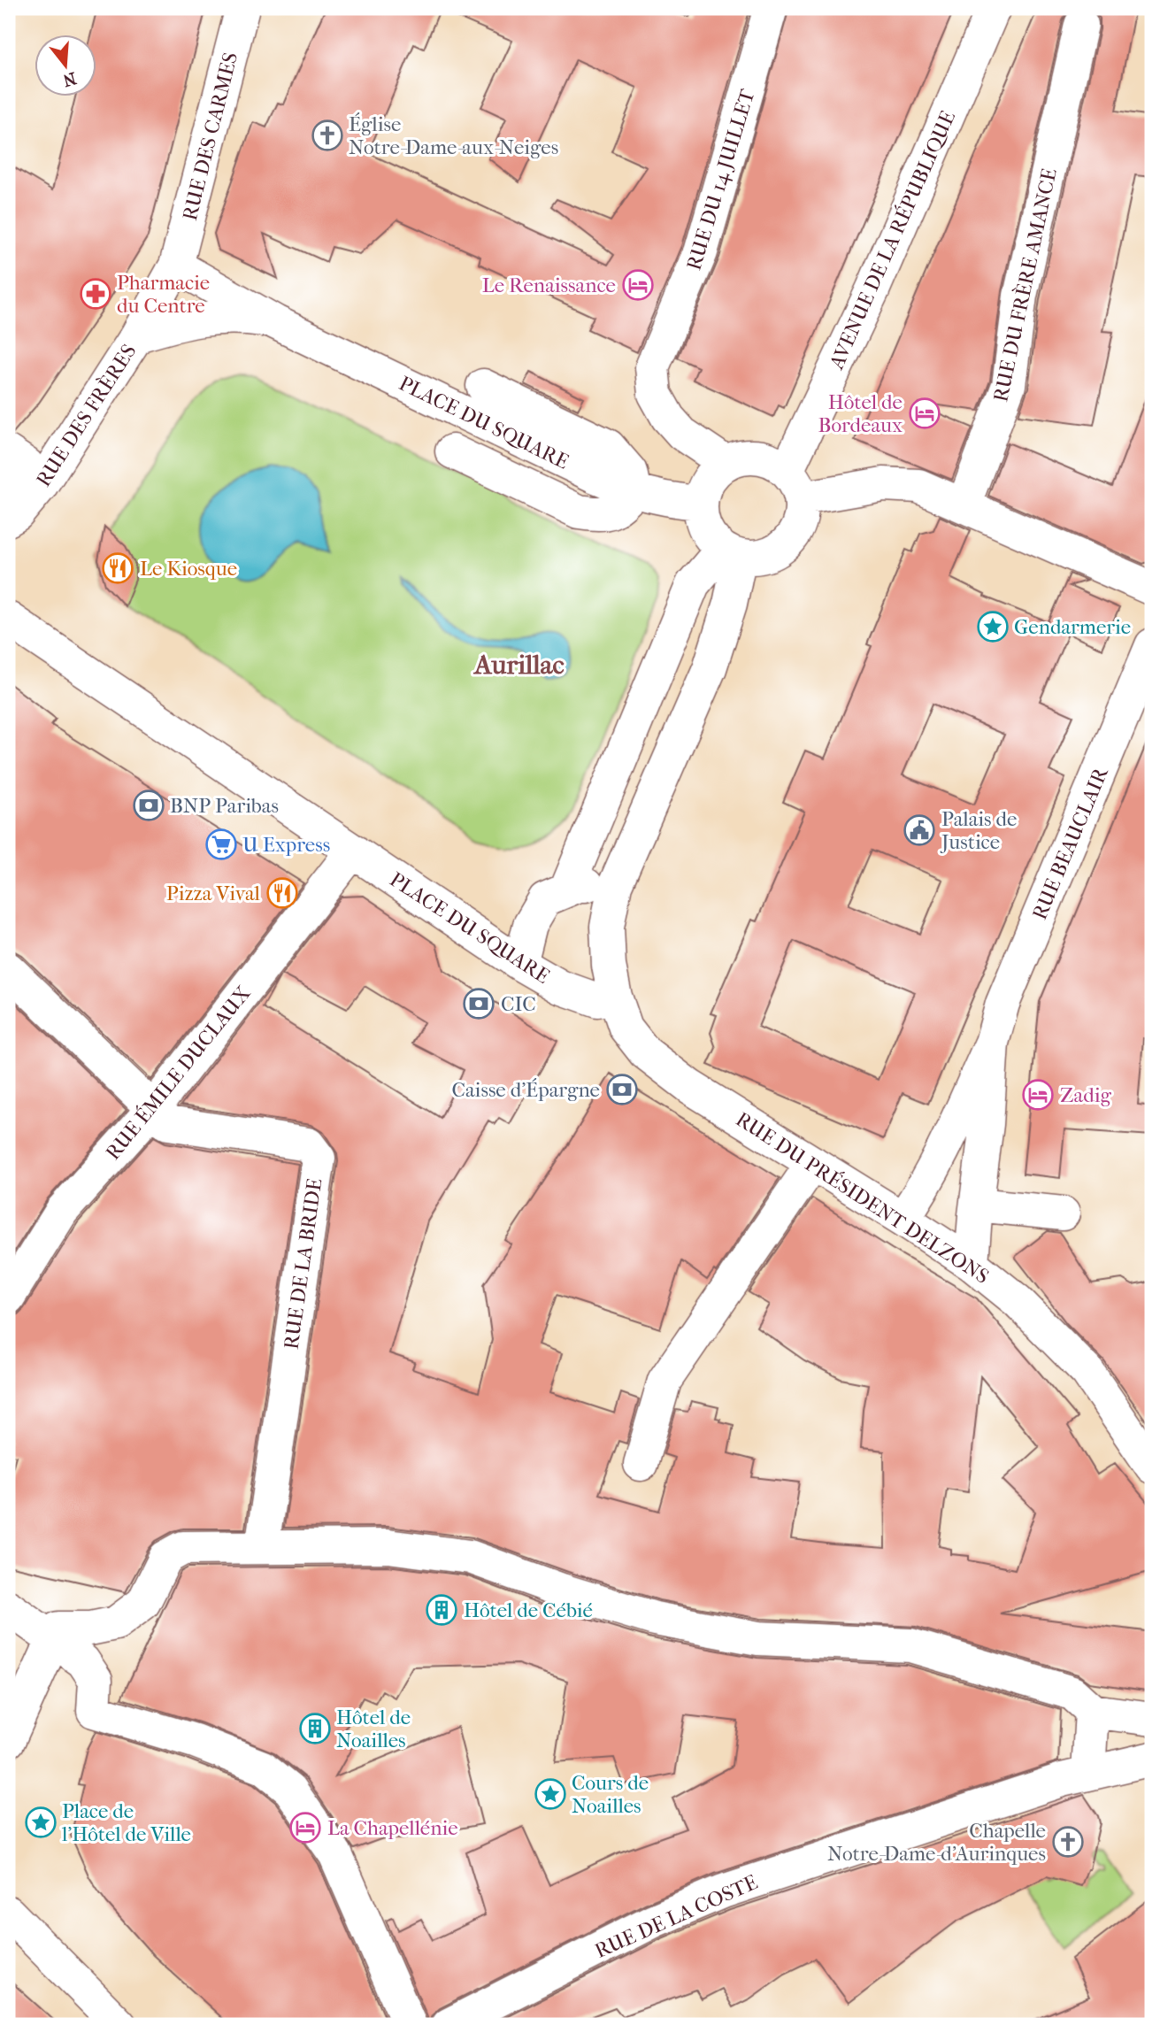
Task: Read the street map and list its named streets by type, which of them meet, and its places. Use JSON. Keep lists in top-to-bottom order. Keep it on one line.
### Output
{"streets":{"street":["RUE DES CARMES","RUE DU 14 JUILLET","AVENUE DE LA RÉPUBLIQUE","RUE DU FRÈRE AMANCE","RUE DES FRÈRES","PLACE DU SQUARE","RUE BEAUCLAIR","RUE ÉMILE DUCLAUX","RUE DU PRÉSIDENT DELZONS","RUE DE LA BRIDE","RUE DE LA COSTE"]},"crossings":[["RUE DES CARMES","RUE DES FRÈRES"],["RUE DES CARMES","PLACE DU SQUARE"],["RUE DU 14 JUILLET","AVENUE DE LA RÉPUBLIQUE"],["RUE DU 14 JUILLET","PLACE DU SQUARE"],["AVENUE DE LA RÉPUBLIQUE","PLACE DU SQUARE"],["RUE DES FRÈRES","PLACE DU SQUARE"],["PLACE DU SQUARE","RUE ÉMILE DUCLAUX"],["PLACE DU SQUARE","RUE DU PRÉSIDENT DELZONS"],["RUE BEAUCLAIR","RUE DU PRÉSIDENT DELZONS"],["RUE ÉMILE DUCLAUX","RUE DE LA BRIDE"]],"districts":["Aurillac"],"places":{"church":["Église Notre-Dame-aux-Neiges","Chapelle Notre-Dame-d'Aurinques"],"hotel":["Le Renaissance","Hôtel de Bordeaux","Zadig","La Chapellénie"],"pharmacy":["Pharmacie du Centre"],"restaurant":["Le Kiosque","Pizza Vival"],"place":["Gendarmerie","Cours de Noailles","Place de l'Hôtel de Ville"],"bank":["BNP Paribas","CIC","Caisse d'Épargne"],"public building":["Palais de Justice"],"supermarket":["U Express"],"building":["Hôtel de Cébié","Hôtel de Noailles"]},"north":"bottom"}
